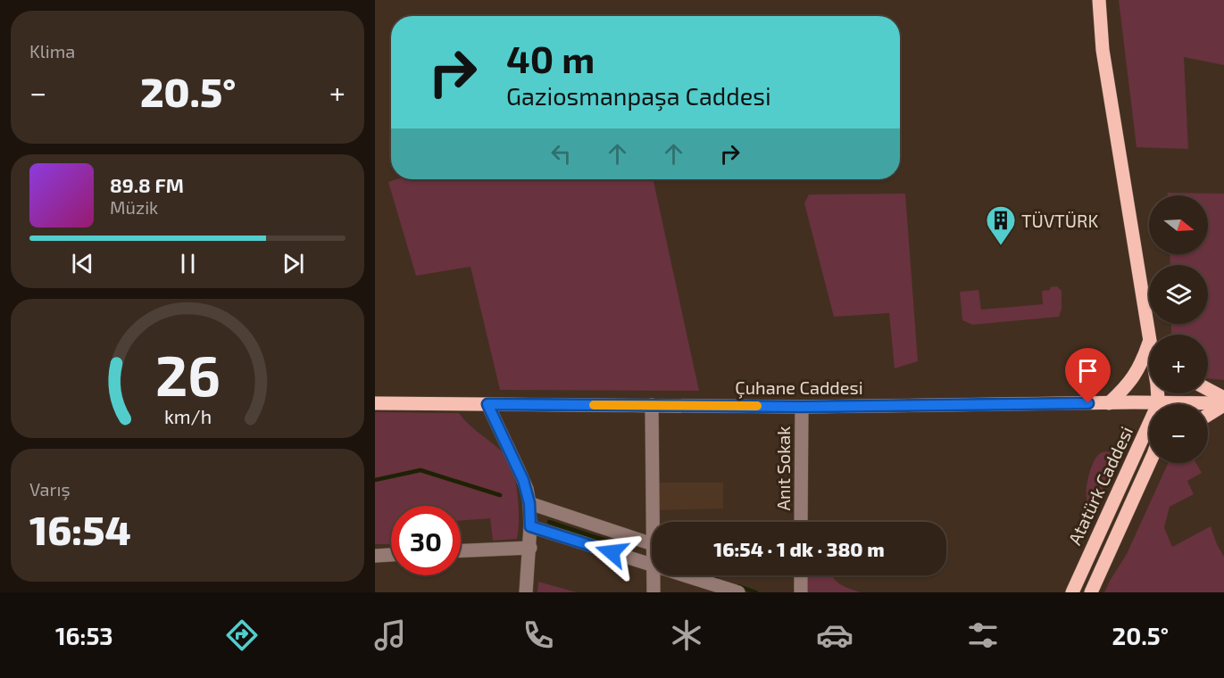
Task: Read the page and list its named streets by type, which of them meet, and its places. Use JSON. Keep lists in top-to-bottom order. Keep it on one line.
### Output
{"streets":{"main road":["Çuhane Caddesi","Atatürk Caddesi"],"street":["Anıt Sokak"]},"crossings":[["Çuhane Caddesi","Anıt Sokak"]],"places":{"building":["TÜVTÜRK"]},"north":"right","page":{"tile":["Klima",["Varış","16:54"]],"turn":["40 m","Gaziosmanpaşa Caddesi"],"heat":["−","20.5°","+"],"song":["89.8 FM","Müzik"],"map_buttons":["+","−"],"limit":"30","trip":"16:54 · 1 dk · 380 m","tabs":["16:53","20.5°"],"gauge":["26","km/h"]}}
